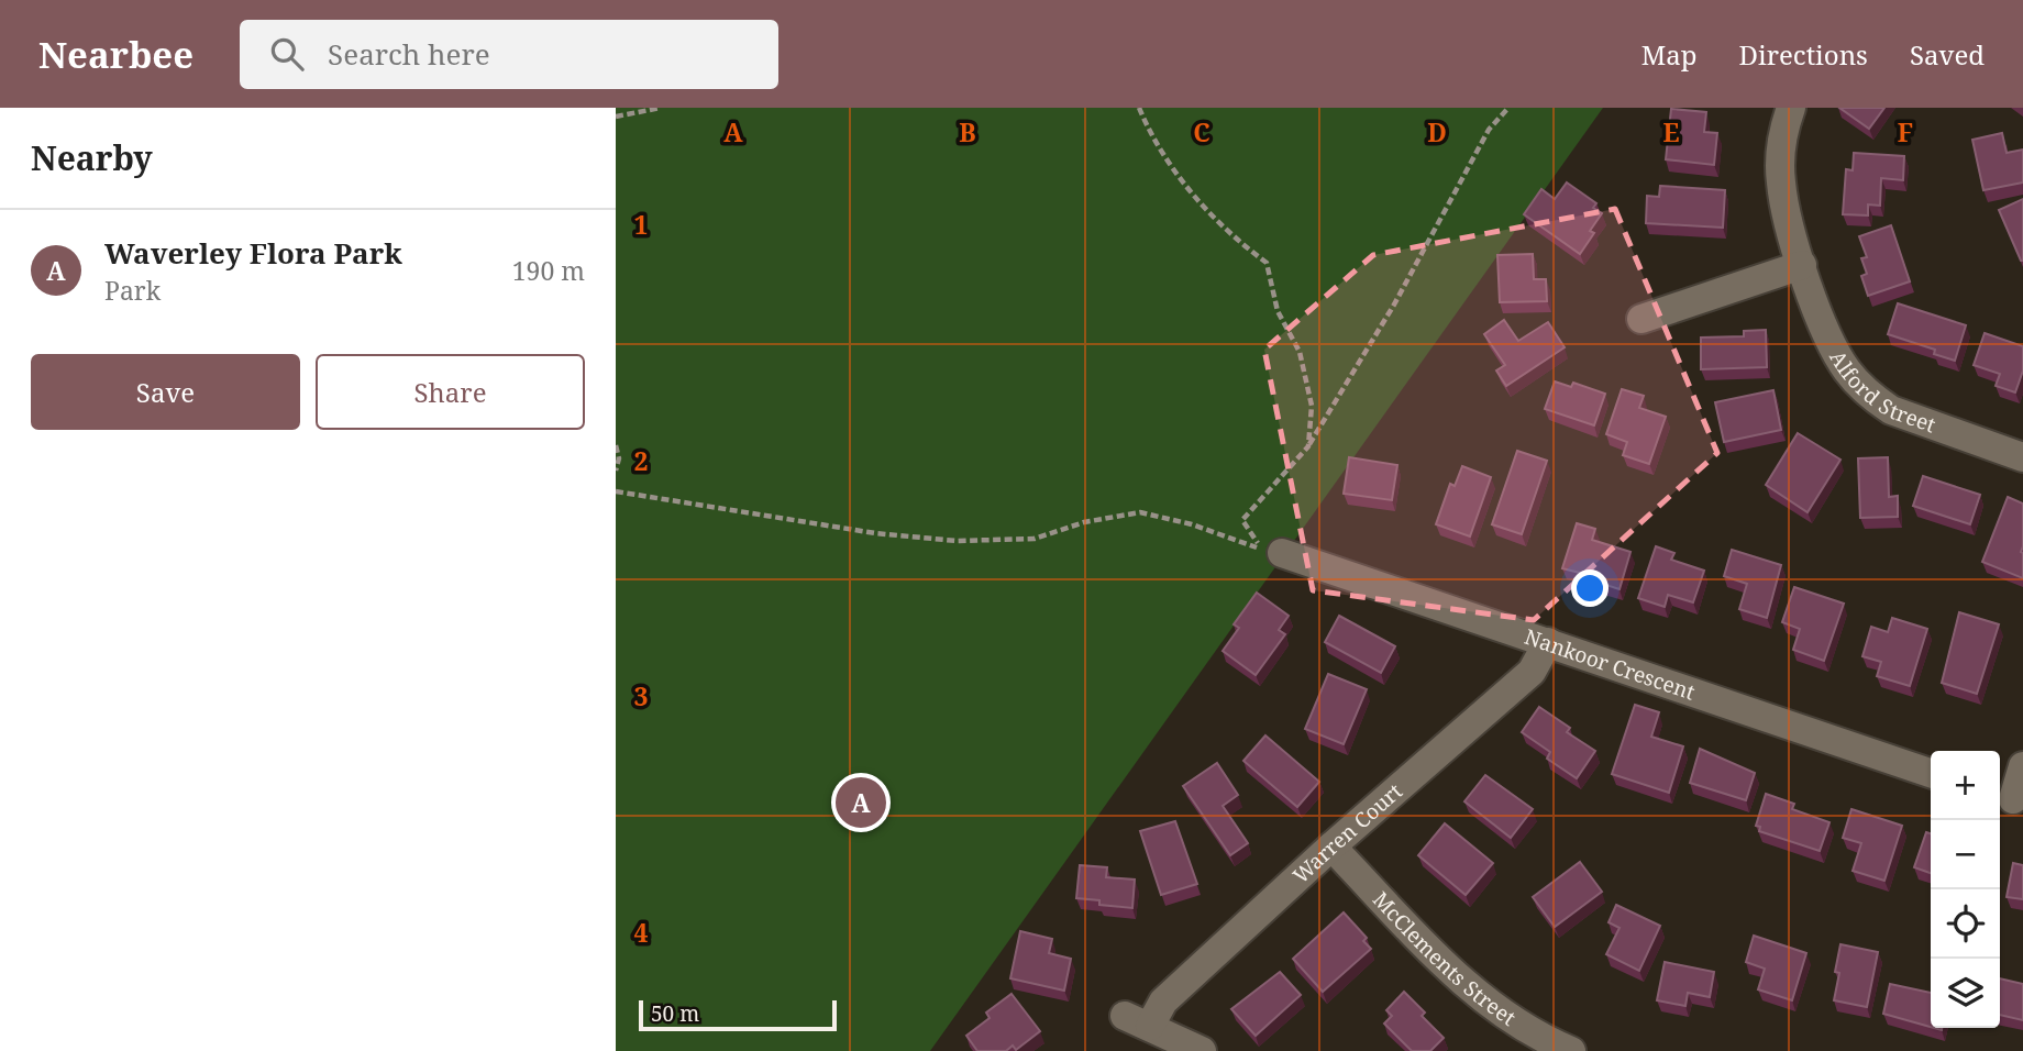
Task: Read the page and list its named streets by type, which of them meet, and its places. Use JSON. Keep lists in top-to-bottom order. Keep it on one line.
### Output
{"streets":{"street":["Alford Street","Nankoor Crescent","Warren Court","McClements Street"]},"crossings":[["Nankoor Crescent","Warren Court"],["Warren Court","McClements Street"]],"scale_bar":"50 m","page":{"header":"Nearbee","search":"Search here","nav":["Map","Directions","Saved"],"heading":"Nearby","list":[{"mark":"A","name":"Waverley Flora Park","note":"Park","value":"190 m"}],"buttons":["Save","Share"],"map_buttons":["+","−"],"pins":"A","scale":"50 m"},"grid":{"columns":["A","B","C","D","E","F"],"rows":["1","2","3","4"]}}
